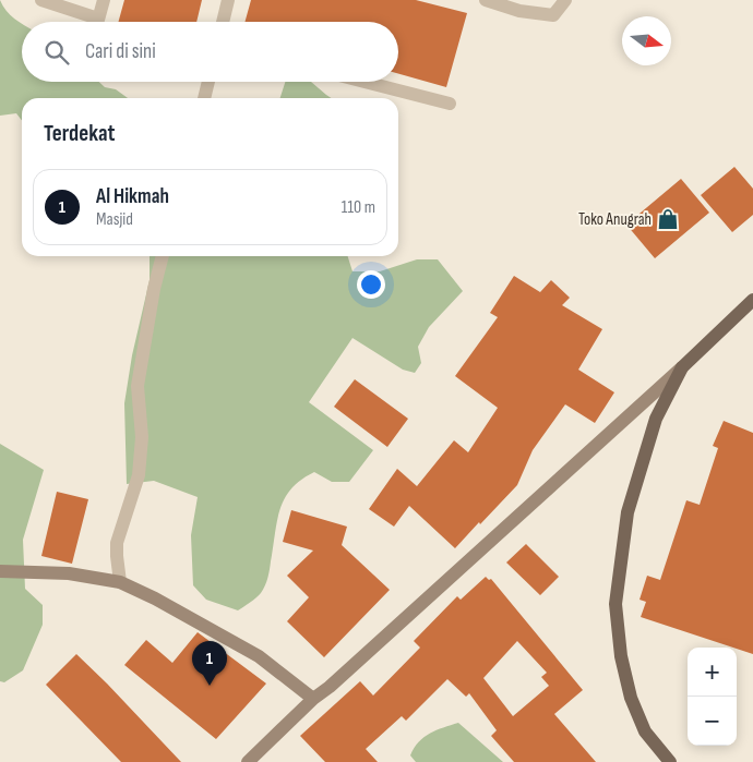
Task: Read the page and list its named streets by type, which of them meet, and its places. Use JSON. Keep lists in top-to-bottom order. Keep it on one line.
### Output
{"places":{"shop":["Toko Anugrah"]},"north":"right","page":{"search":"Cari di sini","heading":"Terdekat","list":[{"mark":"1","name":"Al Hikmah","note":"Masjid","value":"110 m"}],"pins":"1","map_buttons":["+","−"]}}
